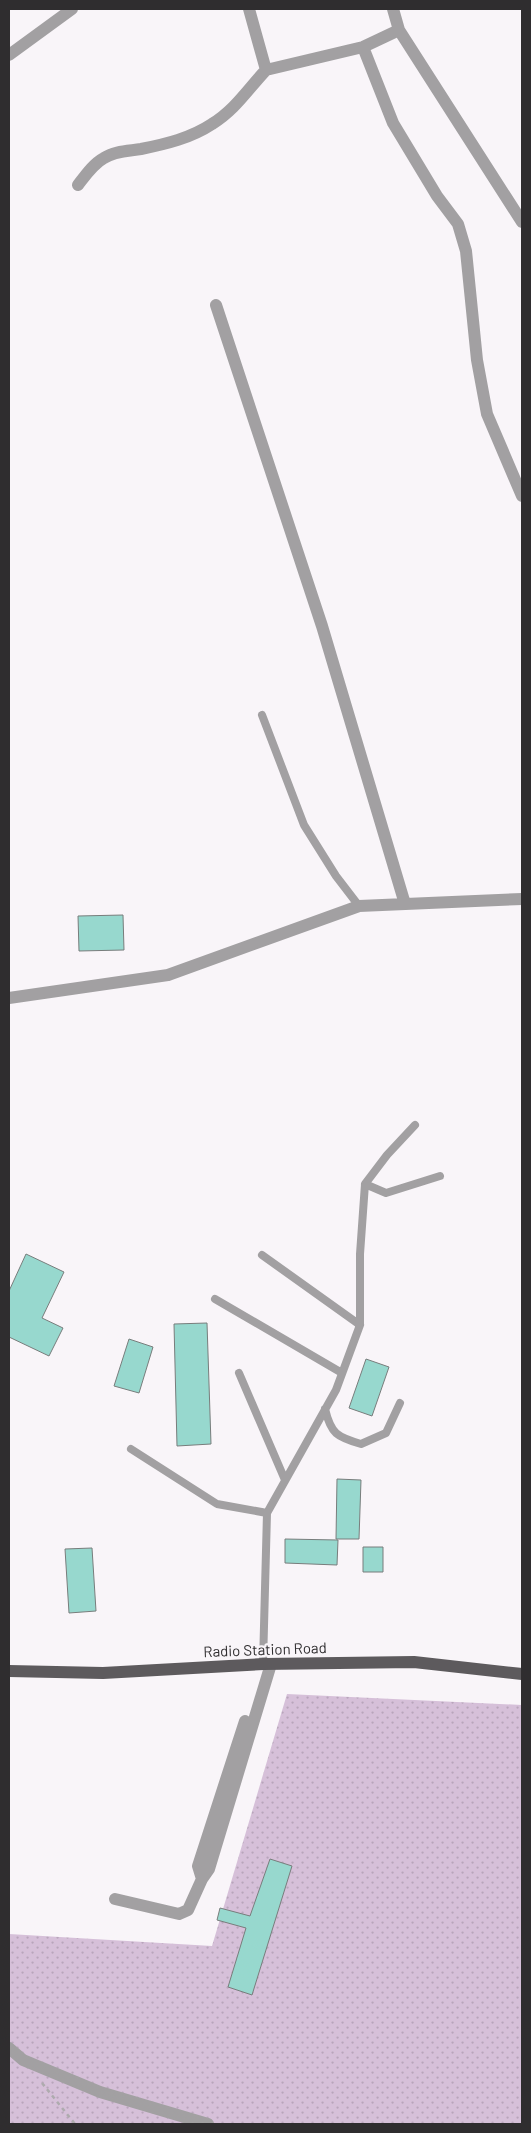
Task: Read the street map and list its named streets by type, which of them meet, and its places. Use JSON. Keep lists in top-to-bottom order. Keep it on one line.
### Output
{"streets":{"main road":["Radio Station Road"]}}
